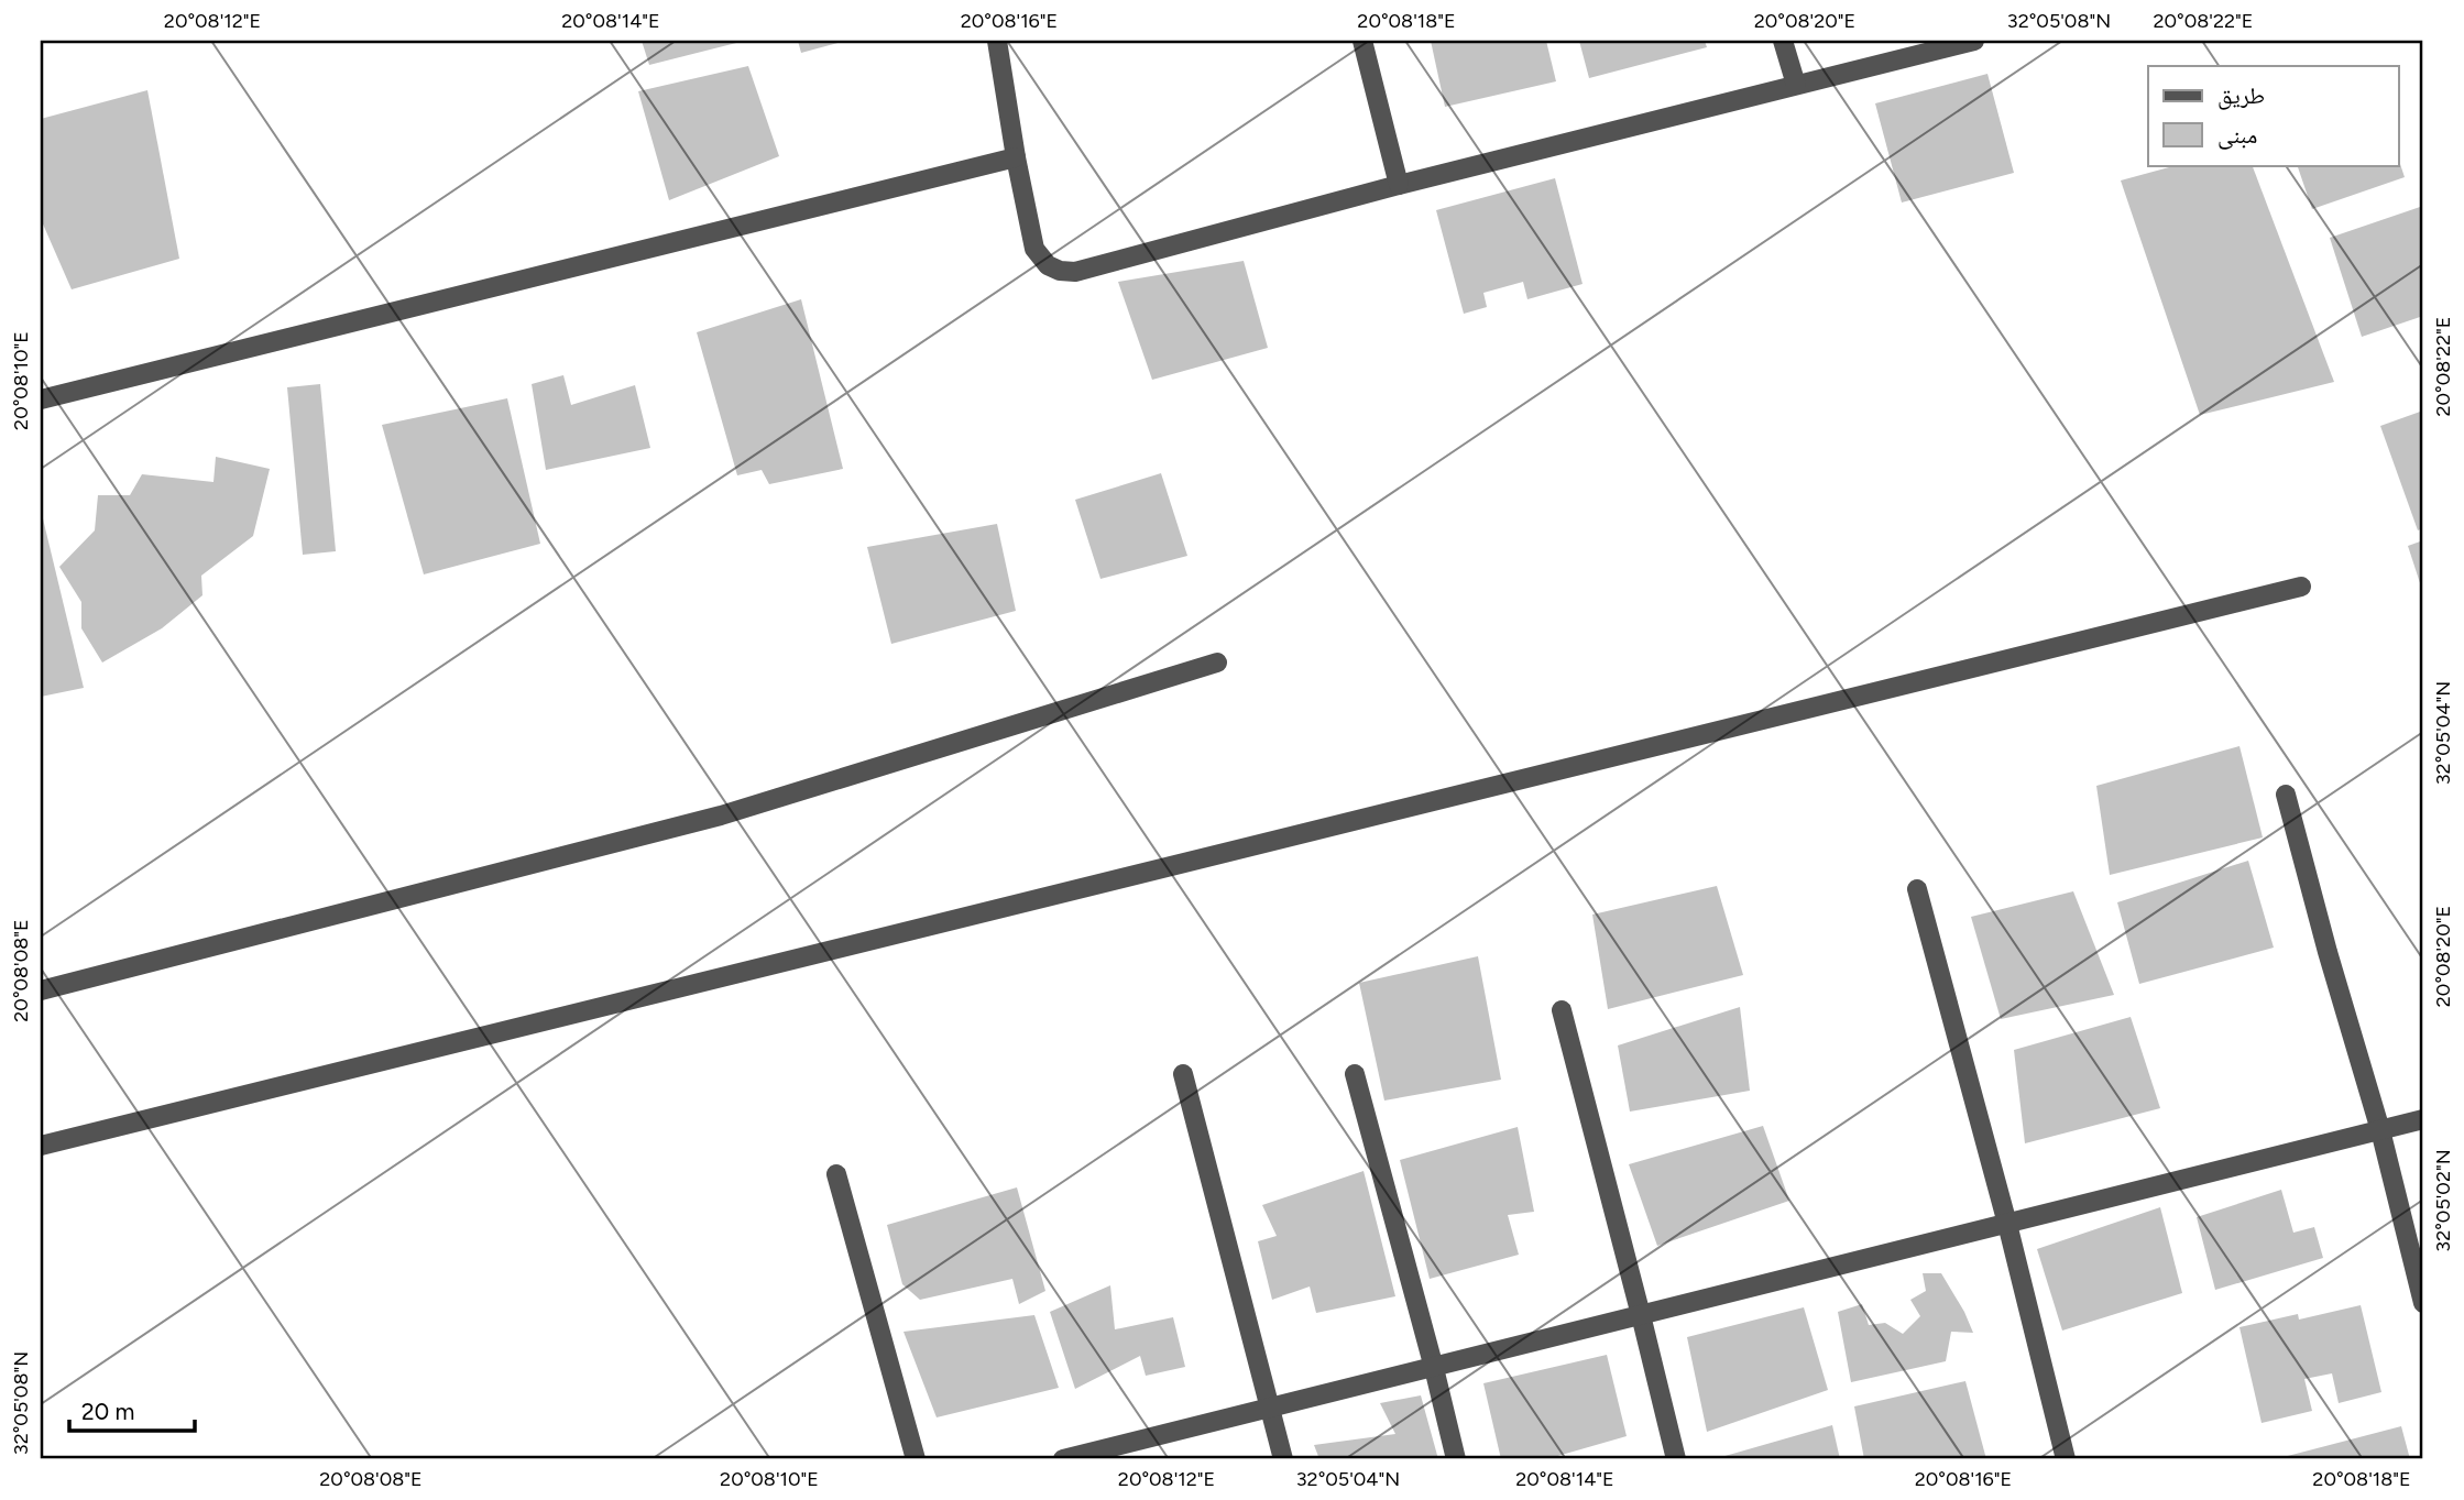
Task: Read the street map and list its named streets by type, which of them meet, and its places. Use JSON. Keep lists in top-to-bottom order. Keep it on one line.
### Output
{"legend":["طريق","مبنى"],"scale_bar":"20 m","coordinates":["20°08'12\"E","20°08'14\"E","20°08'16\"E","20°08'18\"E","20°08'20\"E","32°05'08\"N","20°08'22\"E","20°08'10\"E","32°05'04\"N","20°08'08\"E","32°05'02\"N"]}
